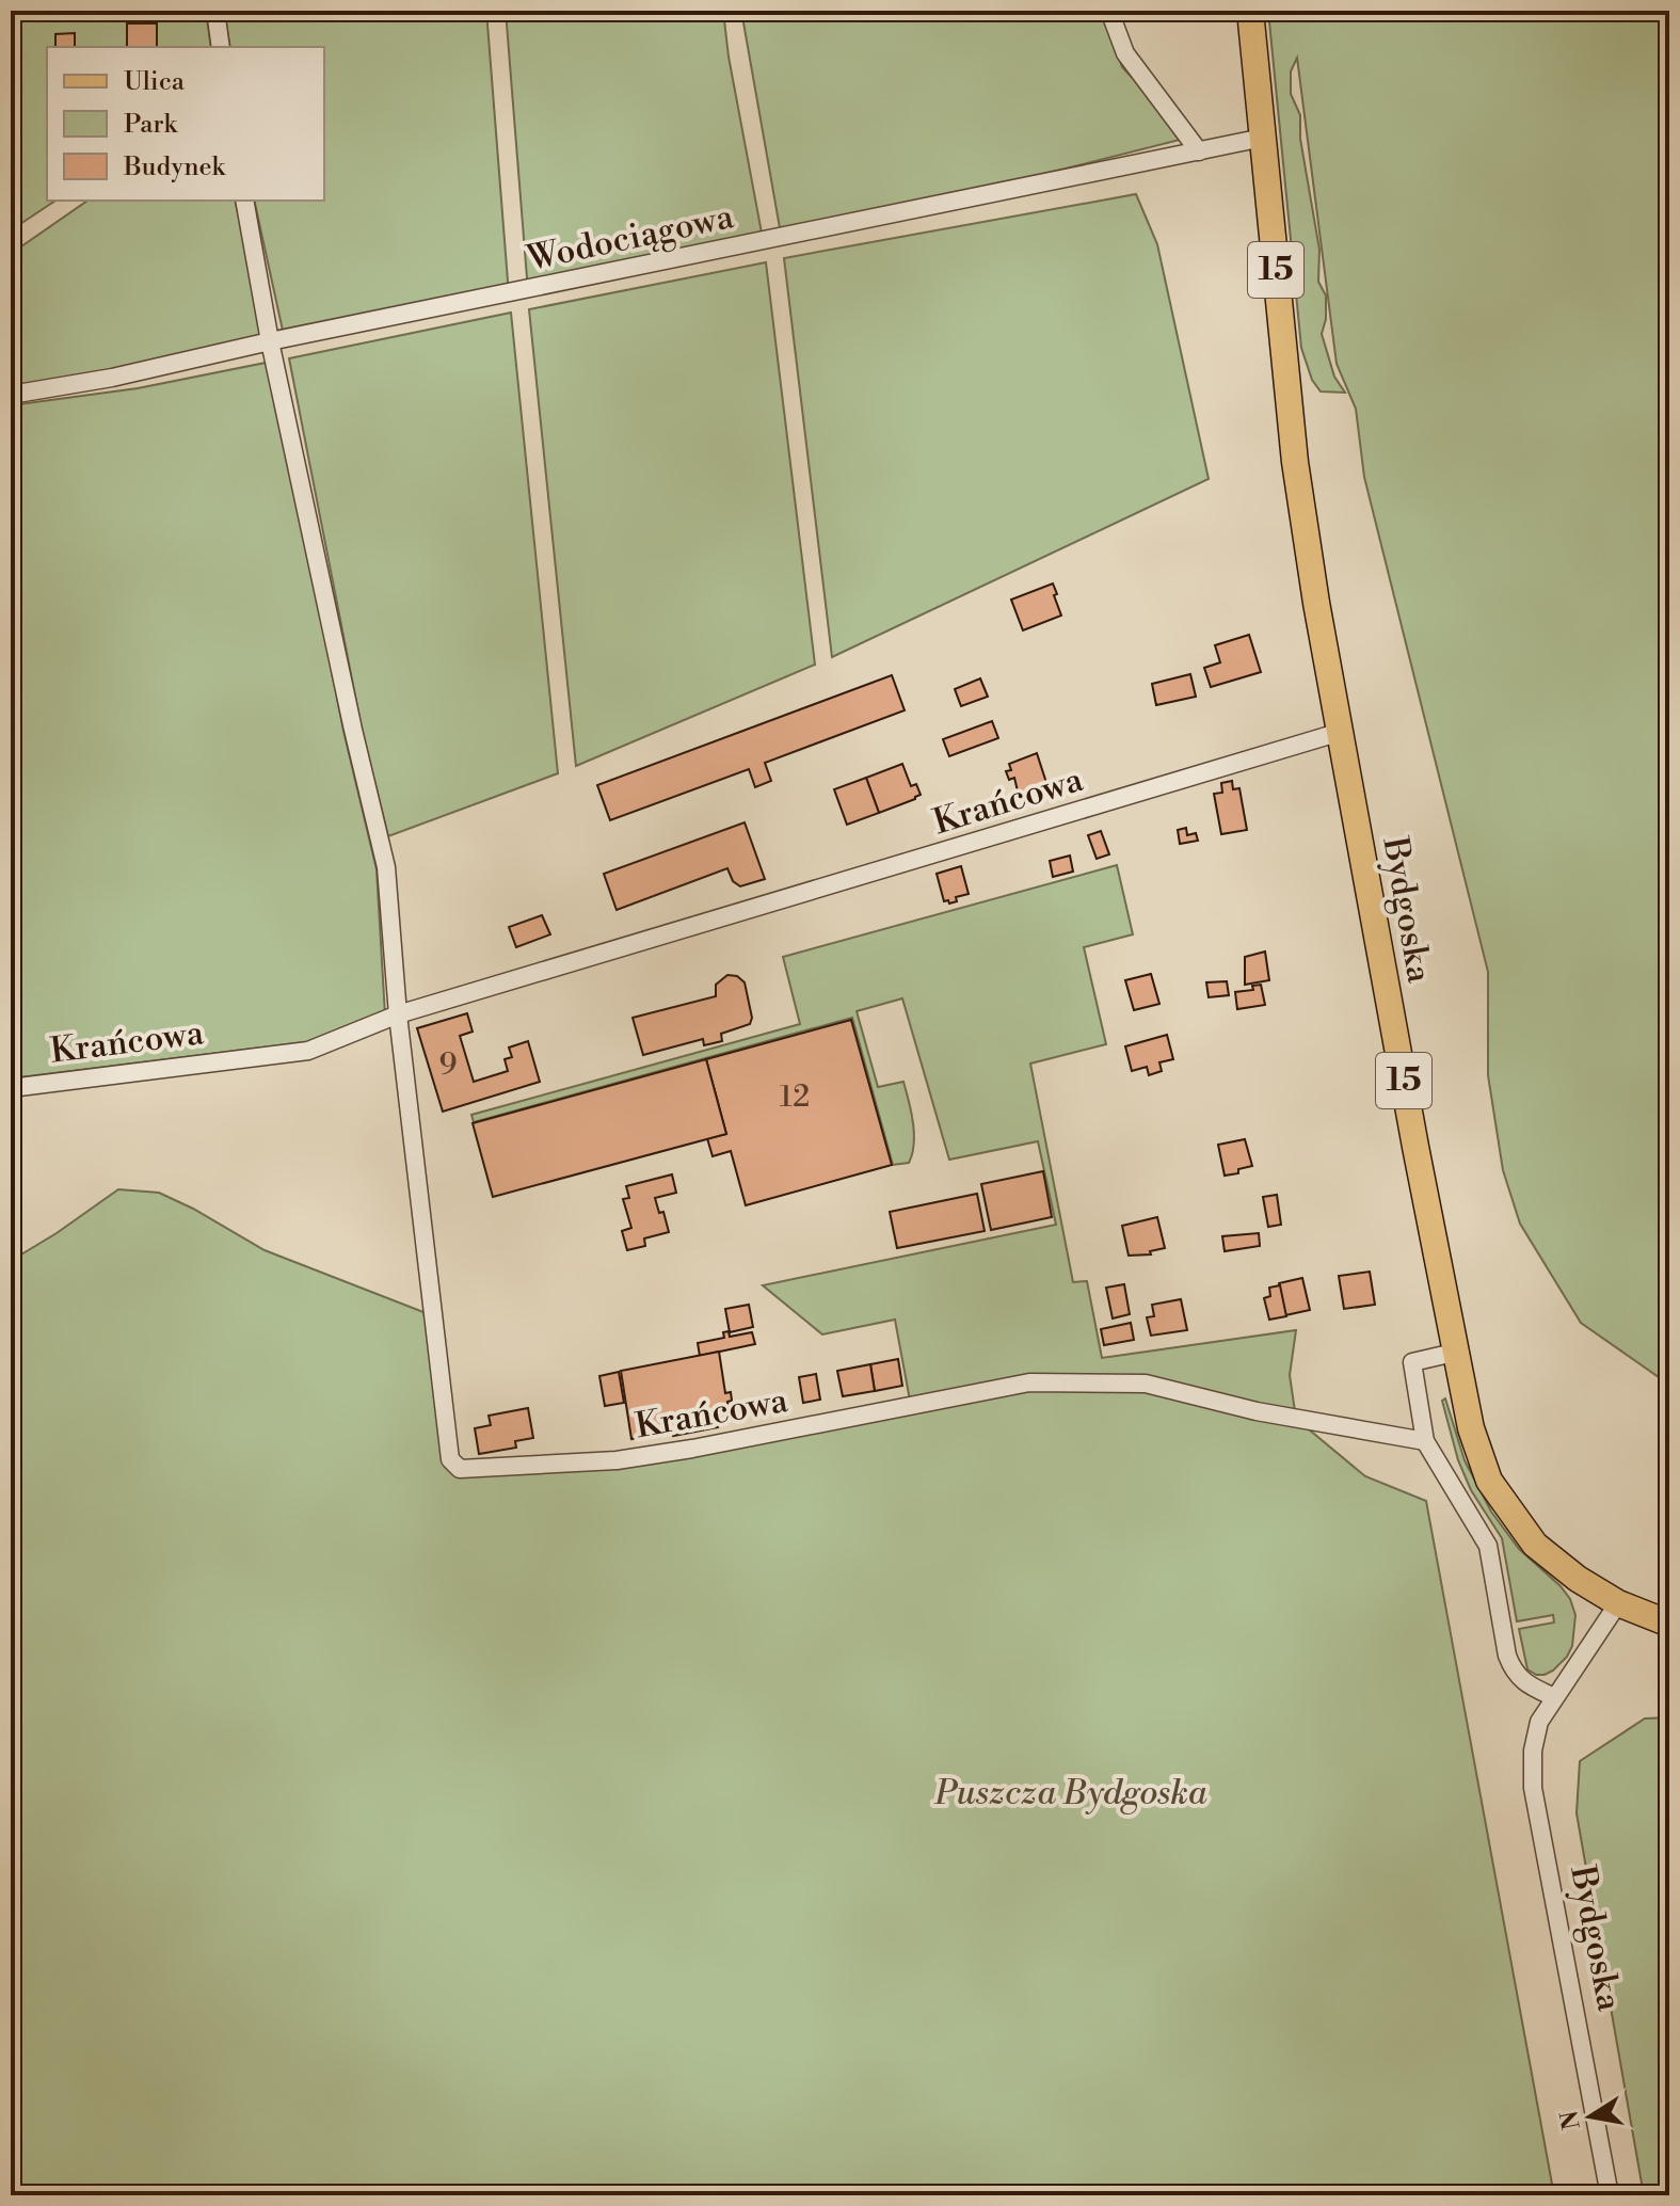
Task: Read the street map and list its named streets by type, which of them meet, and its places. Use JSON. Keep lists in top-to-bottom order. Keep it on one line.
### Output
{"streets":{"main road":["15","Bydgoska"],"street":["Wodociągowa","Krańcowa"]},"crossings":[["Wodociągowa","15"],["Wodociągowa","Bydgoska"],["15","Bydgoska"],["Krańcowa","Bydgoska"]],"parks":["Puszcza Bydgoska"],"house_numbers":["9","12"],"legend":["Ulica","Park","Budynek"],"north":"left"}
